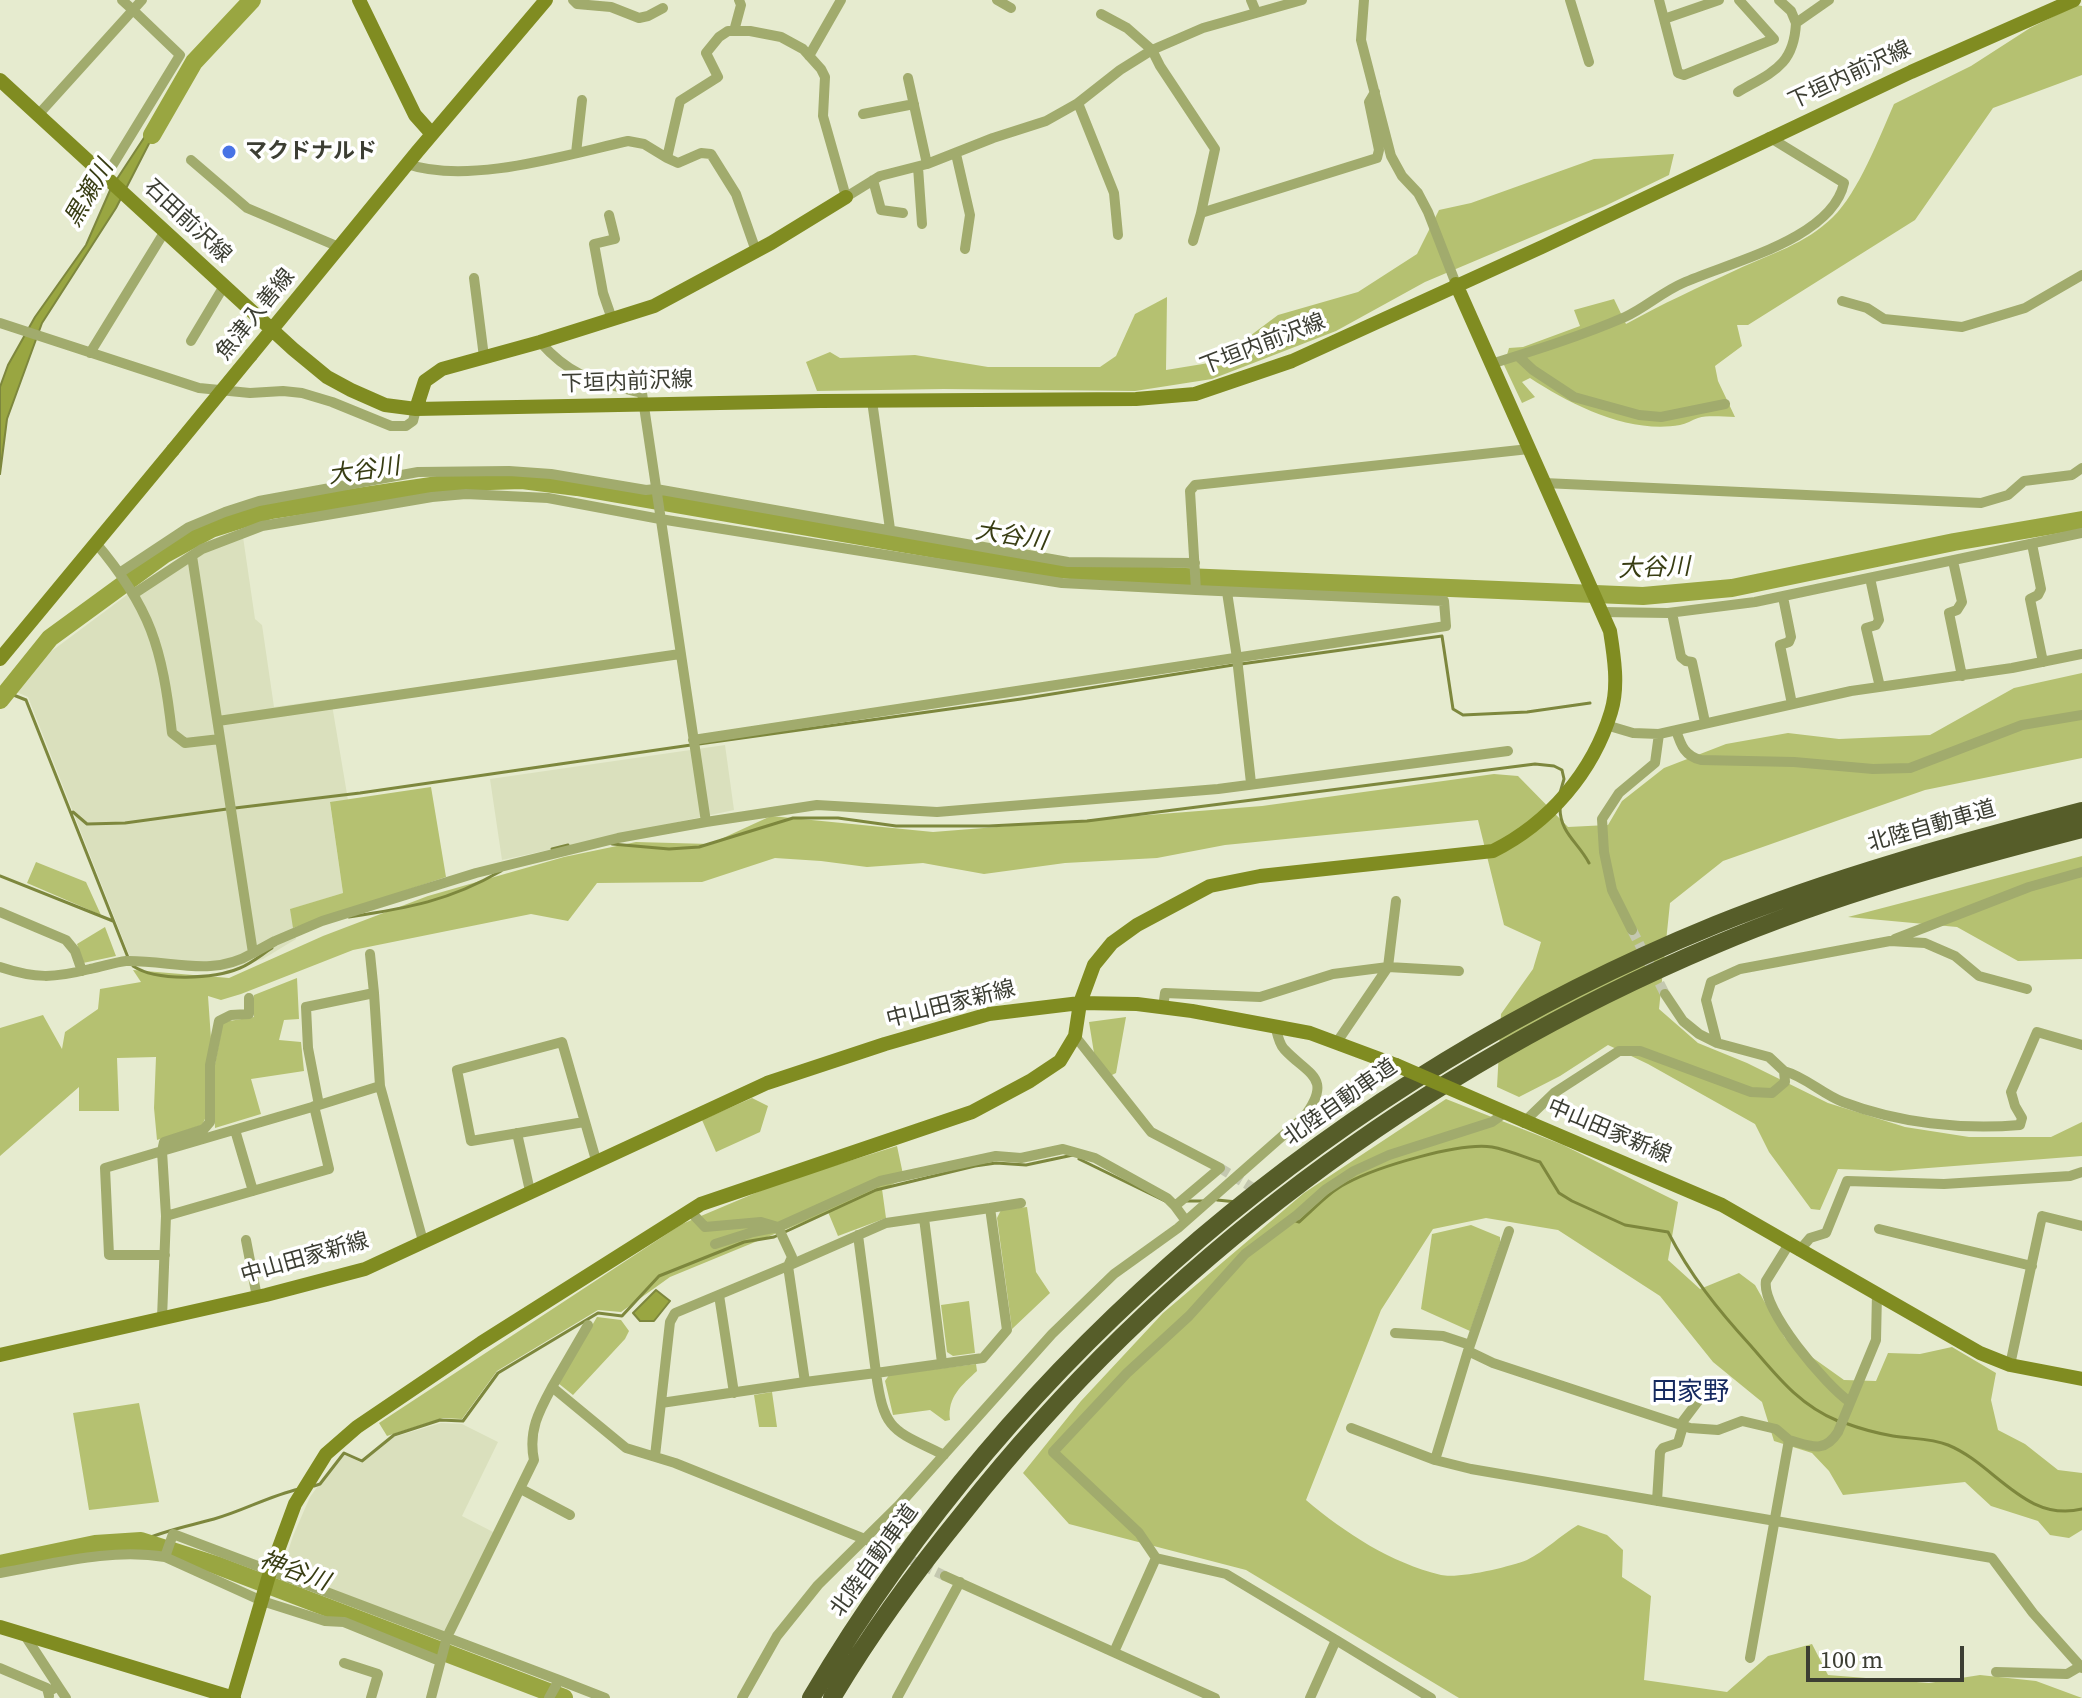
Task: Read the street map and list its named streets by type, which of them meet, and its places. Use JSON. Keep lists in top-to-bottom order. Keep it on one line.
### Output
{"streets":{"highway":["北陸自動車道"],"main road":["下垣内前沢線","石田前沢線","魚津入善線","中山田家新線"]},"crossings":[["下垣内前沢線","石田前沢線"],["下垣内前沢線","魚津入善線"],["石田前沢線","魚津入善線"]],"districts":["田家野"],"water":["黒瀬川","大谷川","神谷川"],"places":["マクドナルド"],"scale_bar":"100 m"}
